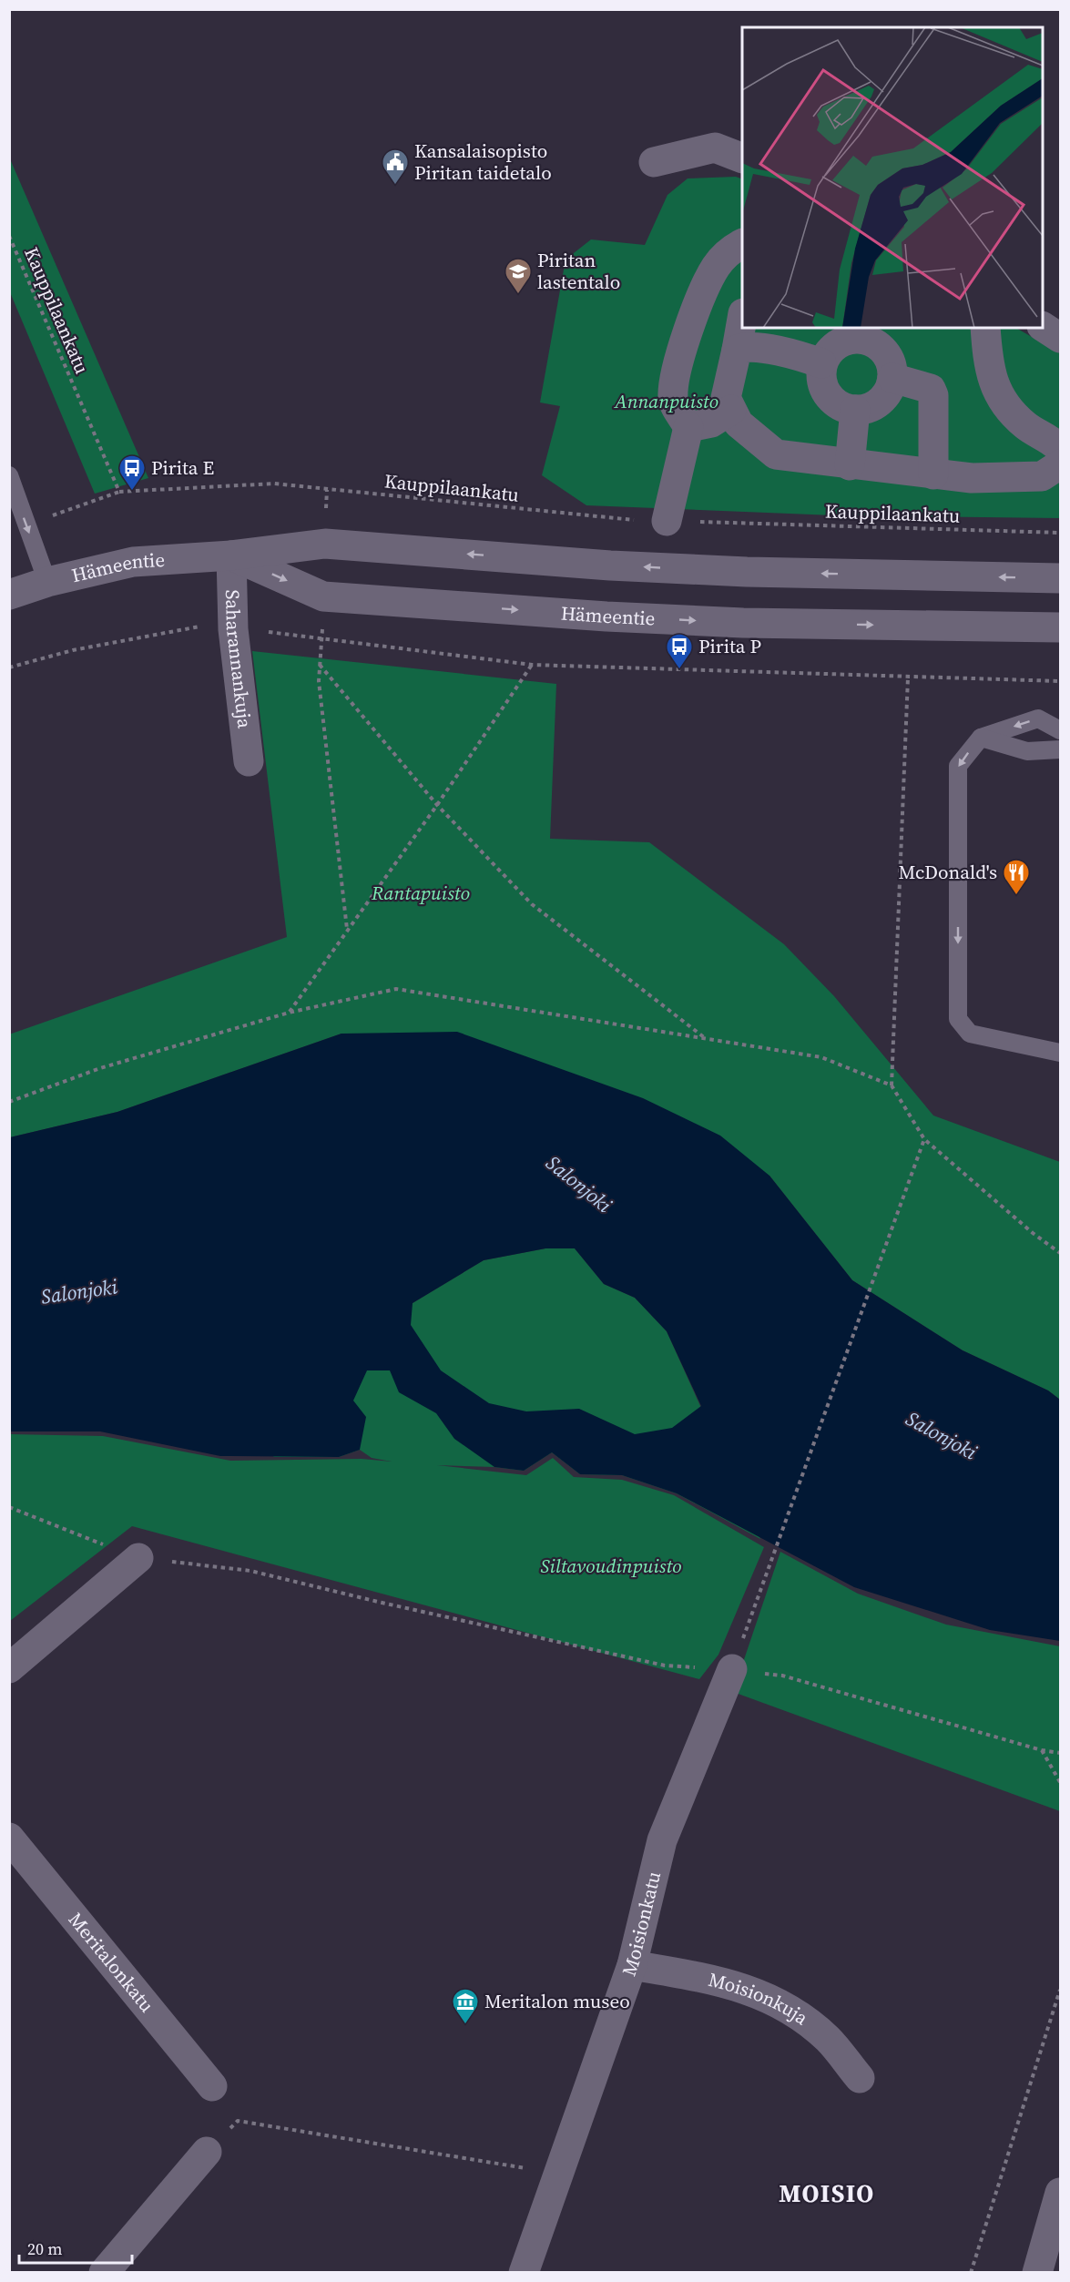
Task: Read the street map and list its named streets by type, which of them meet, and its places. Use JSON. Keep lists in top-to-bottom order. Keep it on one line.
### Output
{"streets":{"street":["Hämeentie","Saharannankuja","Moisionkatu","Meritalonkatu","Moisionkuja"],"path":["Kauppilaankatu"]},"crossings":[["Hämeentie","Saharannankuja"],["Moisionkatu","Moisionkuja"]],"districts":["MOISIO"],"water":["Salonjoki"],"parks":["Annanpuisto","Rantapuisto","Siltavoudinpuisto"],"places":{"public building":["Kansalaisopisto Piritan taidetalo"],"school or university":["Piritan lastentalo"],"bus stop":["Pirita E","Pirita P"],"restaurant":["McDonald's"],"museum":["Meritalon museo"]},"scale_bar":"20 m"}
